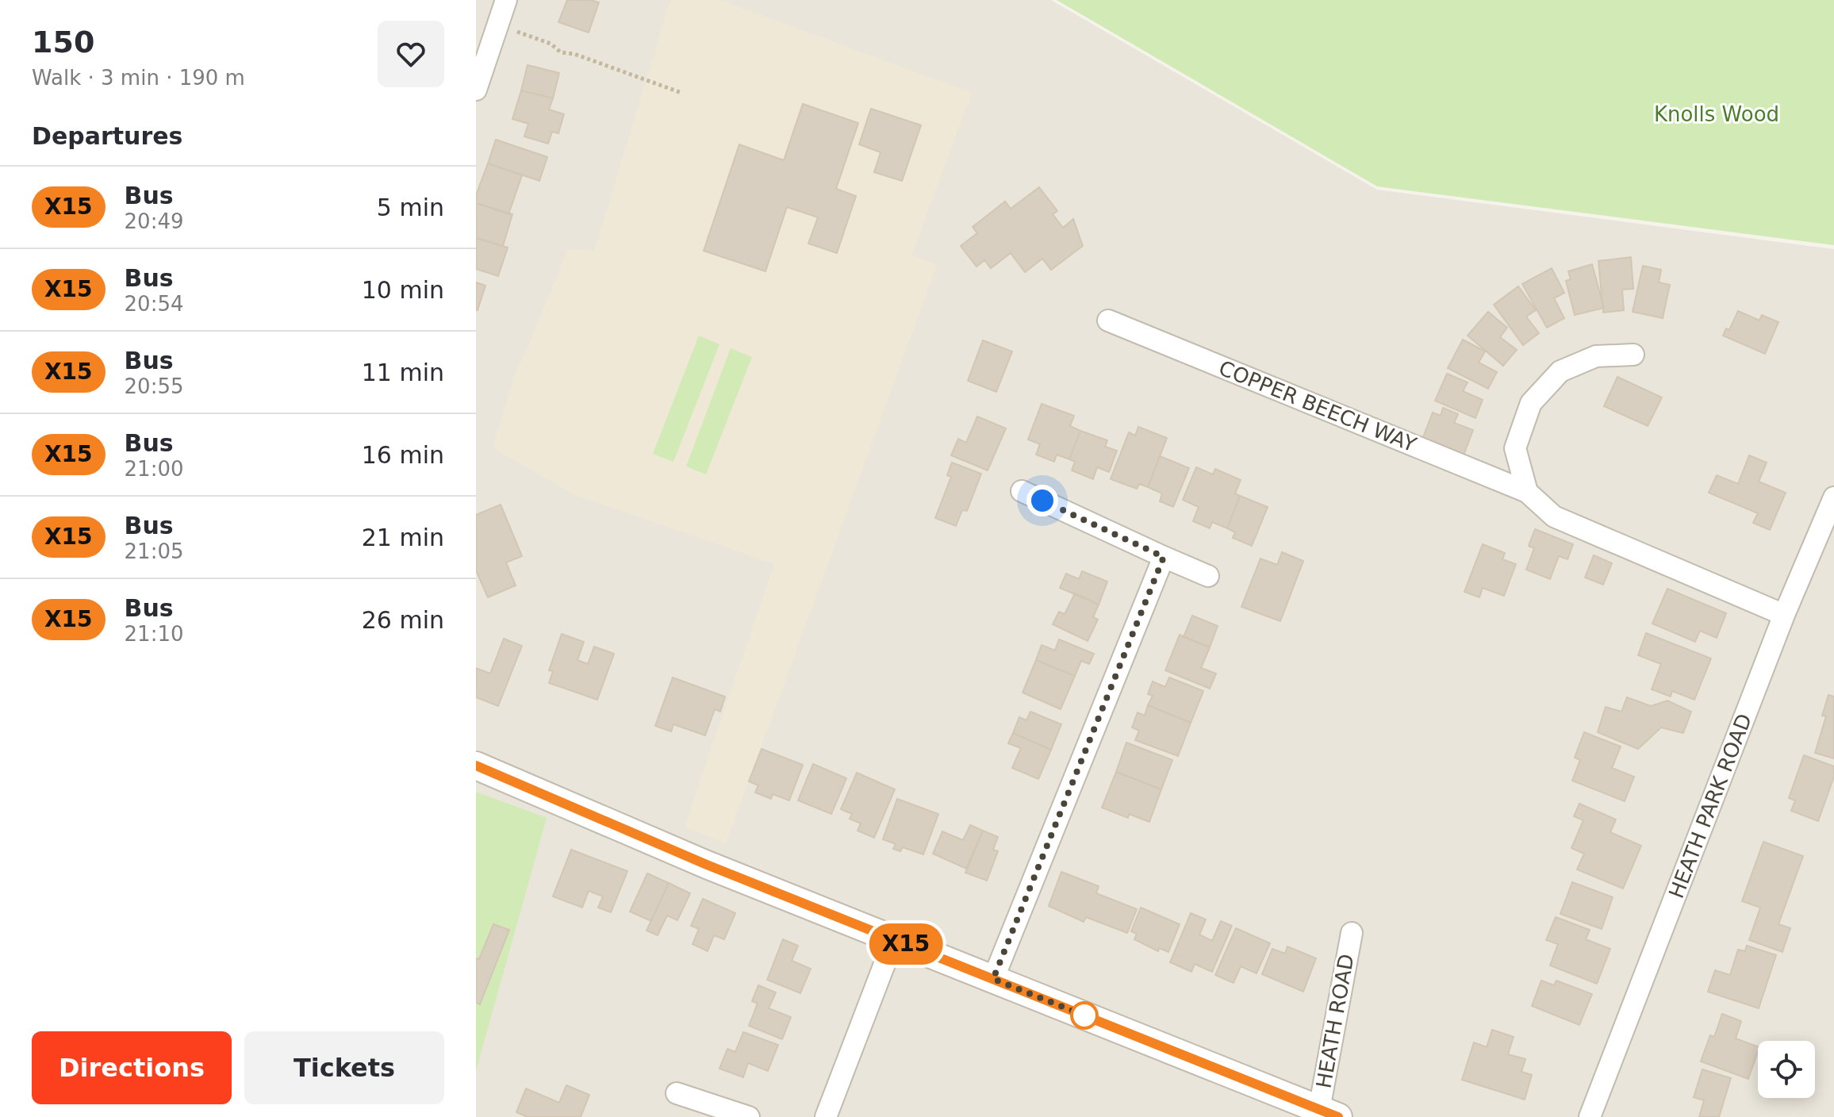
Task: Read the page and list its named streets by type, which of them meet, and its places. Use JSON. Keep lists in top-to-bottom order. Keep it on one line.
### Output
{"streets":{"street":["COPPER BEECH WAY","HEATH PARK ROAD","HEATH ROAD"]},"crossings":[["COPPER BEECH WAY","HEATH PARK ROAD"]],"parks":["Knolls Wood"],"lines":["bus line X15"],"page":{"heading":[["150","Walk · 3 min · 190 m"],"Departures"],"on_map":"X15","list":[{"mark":"X15","name":"Bus","note":"20:49","value":"5 min"},{"mark":"X15","name":"Bus","note":"20:54","value":"10 min"},{"mark":"X15","name":"Bus","note":"20:55","value":"11 min"},{"mark":"X15","name":"Bus","note":"21:00","value":"16 min"},{"mark":"X15","name":"Bus","note":"21:05","value":"21 min"},{"mark":"X15","name":"Bus","note":"21:10","value":"26 min"}],"buttons":["Directions","Tickets"]}}
